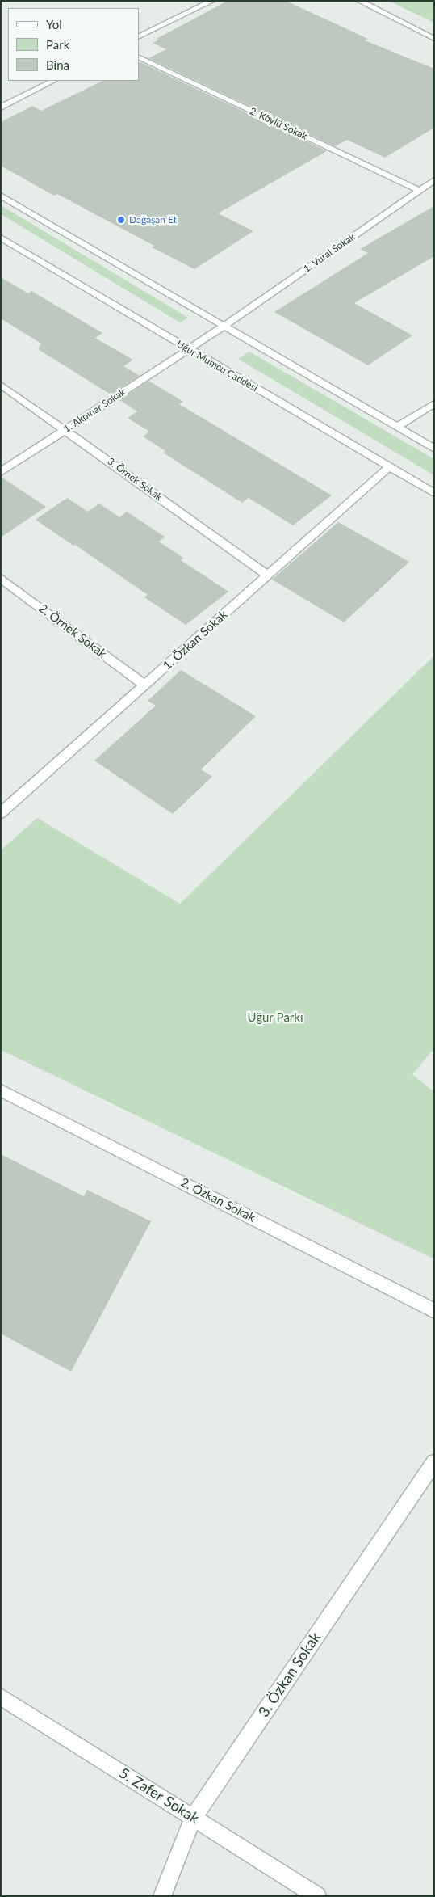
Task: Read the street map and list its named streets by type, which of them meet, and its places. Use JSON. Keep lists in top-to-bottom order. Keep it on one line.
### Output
{"streets":{"street":["2. Köylü Sokak","1. Vural Sokak","Uğur Mumcu Caddesi","1. Akpınar Sokak","3. Örnek Sokak","2. Örnek Sokak","1. Özkan Sokak","2. Özkan Sokak","3. Özkan Sokak","5. Zafer Sokak"]},"crossings":[["2. Köylü Sokak","1. Vural Sokak"],["1. Vural Sokak","Uğur Mumcu Caddesi"],["1. Vural Sokak","1. Akpınar Sokak"],["Uğur Mumcu Caddesi","1. Akpınar Sokak"],["Uğur Mumcu Caddesi","1. Özkan Sokak"],["1. Akpınar Sokak","3. Örnek Sokak"],["3. Örnek Sokak","1. Özkan Sokak"],["2. Örnek Sokak","1. Özkan Sokak"],["3. Özkan Sokak","5. Zafer Sokak"]],"parks":["Uğur Parkı"],"places":["Dağaşan Et"],"legend":["Yol","Park","Bina"]}
